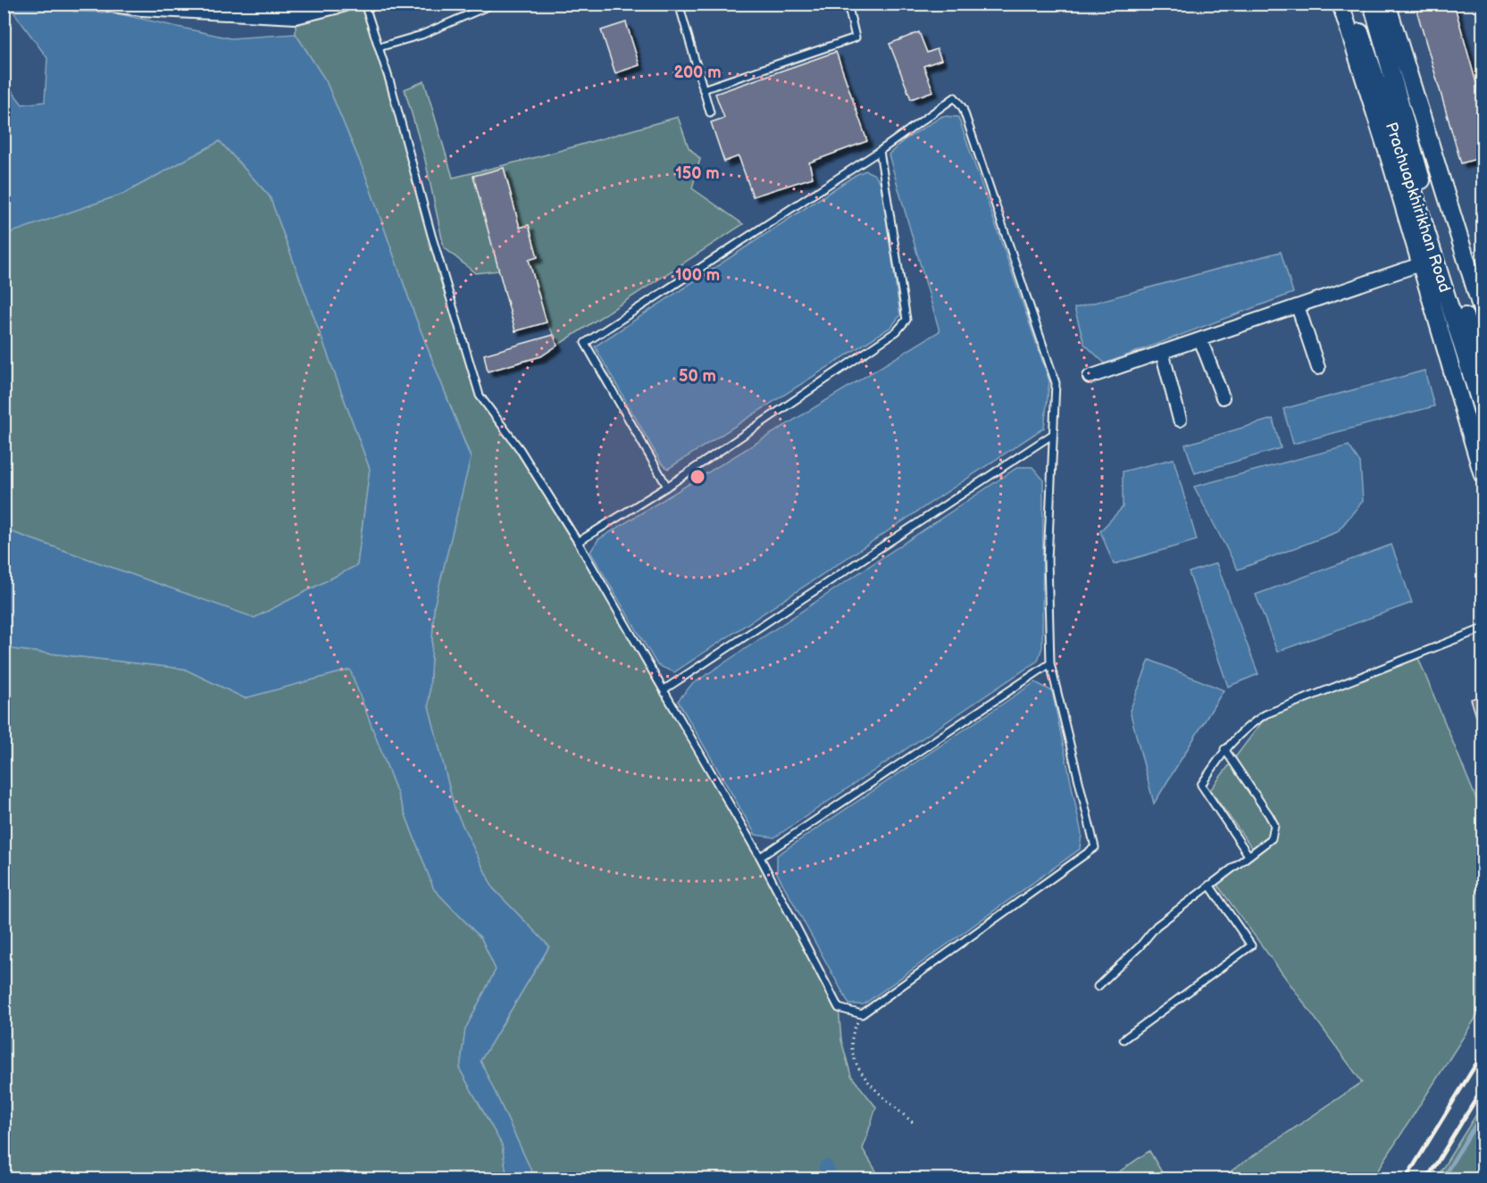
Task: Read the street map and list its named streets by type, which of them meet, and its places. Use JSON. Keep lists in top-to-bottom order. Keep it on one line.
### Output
{"streets":{"main road":["Prachuapkhirikhan Road"]},"rings":["200 m","150 m","100 m","50 m"]}
